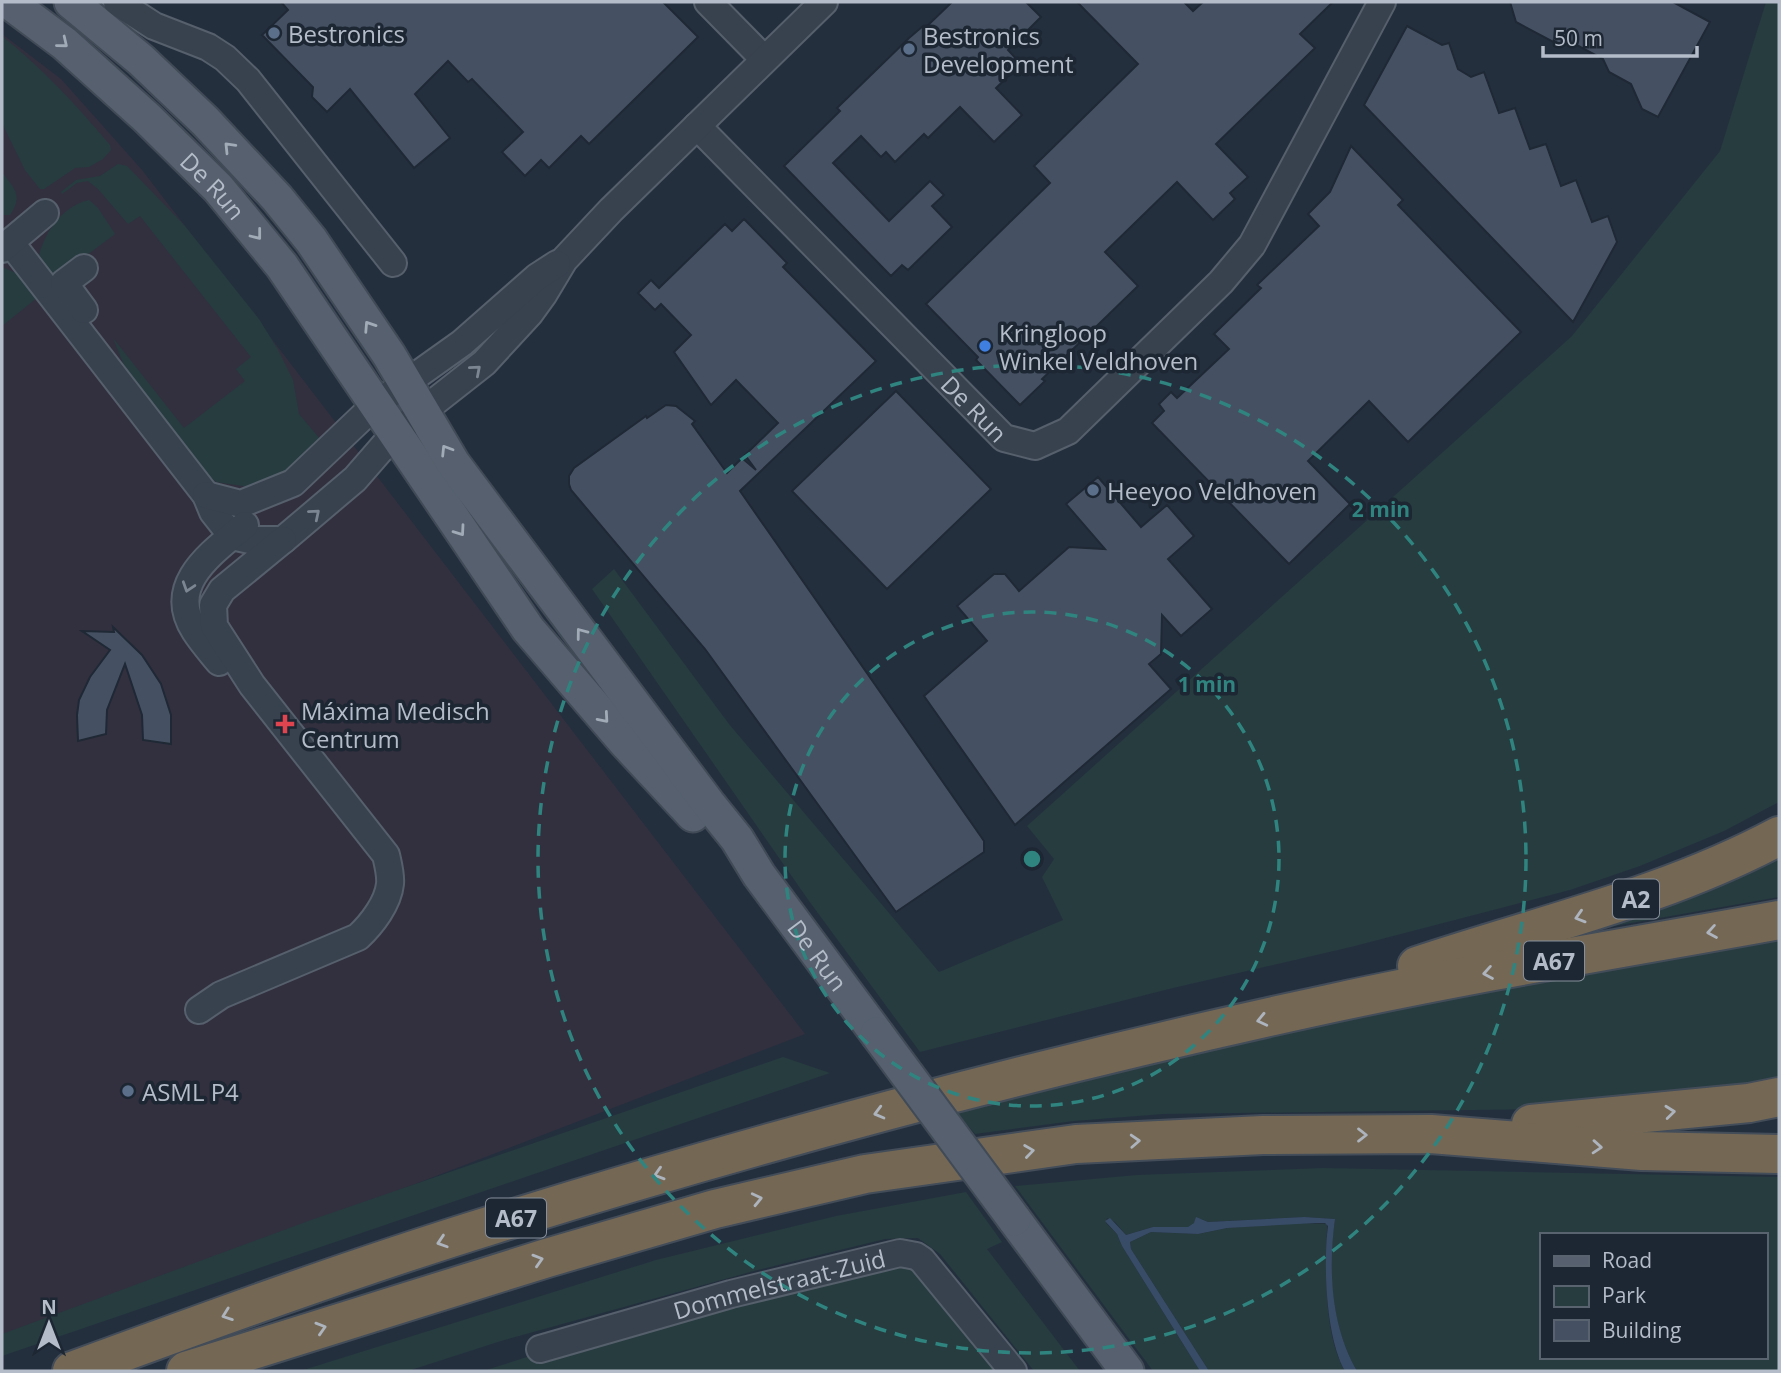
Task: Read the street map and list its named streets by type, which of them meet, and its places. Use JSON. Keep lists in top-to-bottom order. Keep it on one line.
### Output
{"streets":{"highway":["A2","A67"],"main road":["De Run"],"street":["Dommelstraat-Zuid"]},"crossings":[["A2","A67"]],"places":{"other":["Bestronics","Bestronics Development","Kringloop Winkel Veldhoven","Heeyoo Veldhoven","ASML P4"],"health":["Máxima Medisch Centrum"]},"legend":["Road","Park","Building"],"scale_bar":"50 m","north":"top","rings":["2 min","1 min"]}
